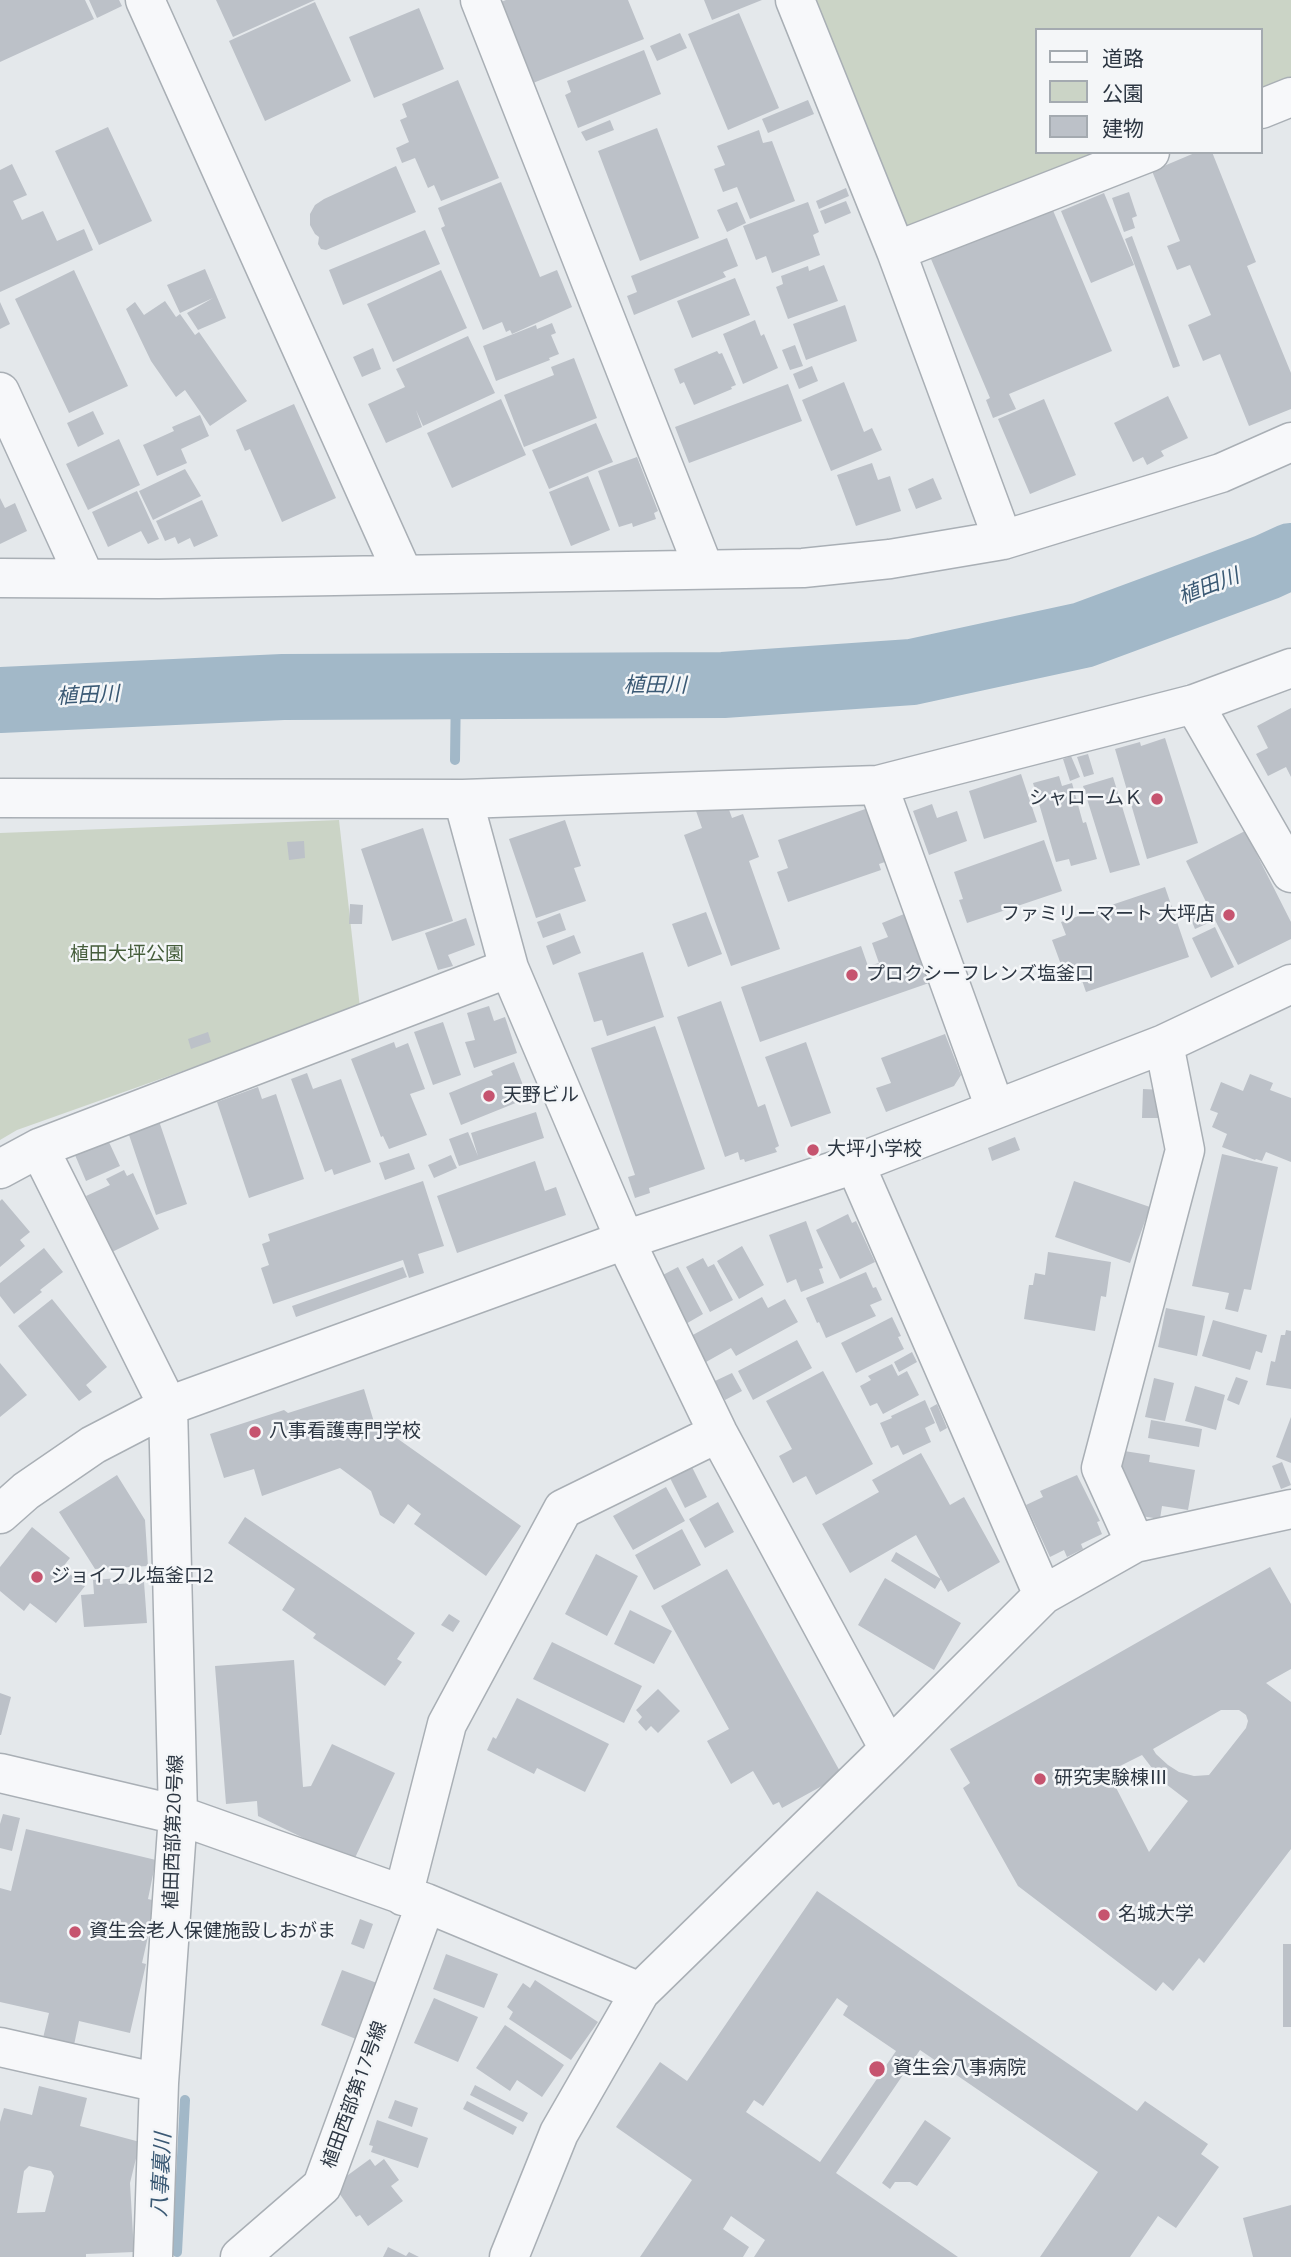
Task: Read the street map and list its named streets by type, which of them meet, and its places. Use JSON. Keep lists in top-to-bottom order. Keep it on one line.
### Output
{"streets":{"street":["植田西部第20号線","植田西部第17号線"]},"water":["植田川","八事裏川"],"parks":["植田大坪公園"],"places":["シャロームＫ","ファミリーマート 大坪店","プロクシーフレンズ塩釜口","天野ビル","大坪小学校","八事看護専門学校","ジョイフル塩釜口2","研究実験棟Ⅲ","名城大学","資生会老人保健施設しおがま","資生会八事病院"],"legend":["道路","公園","建物"]}
